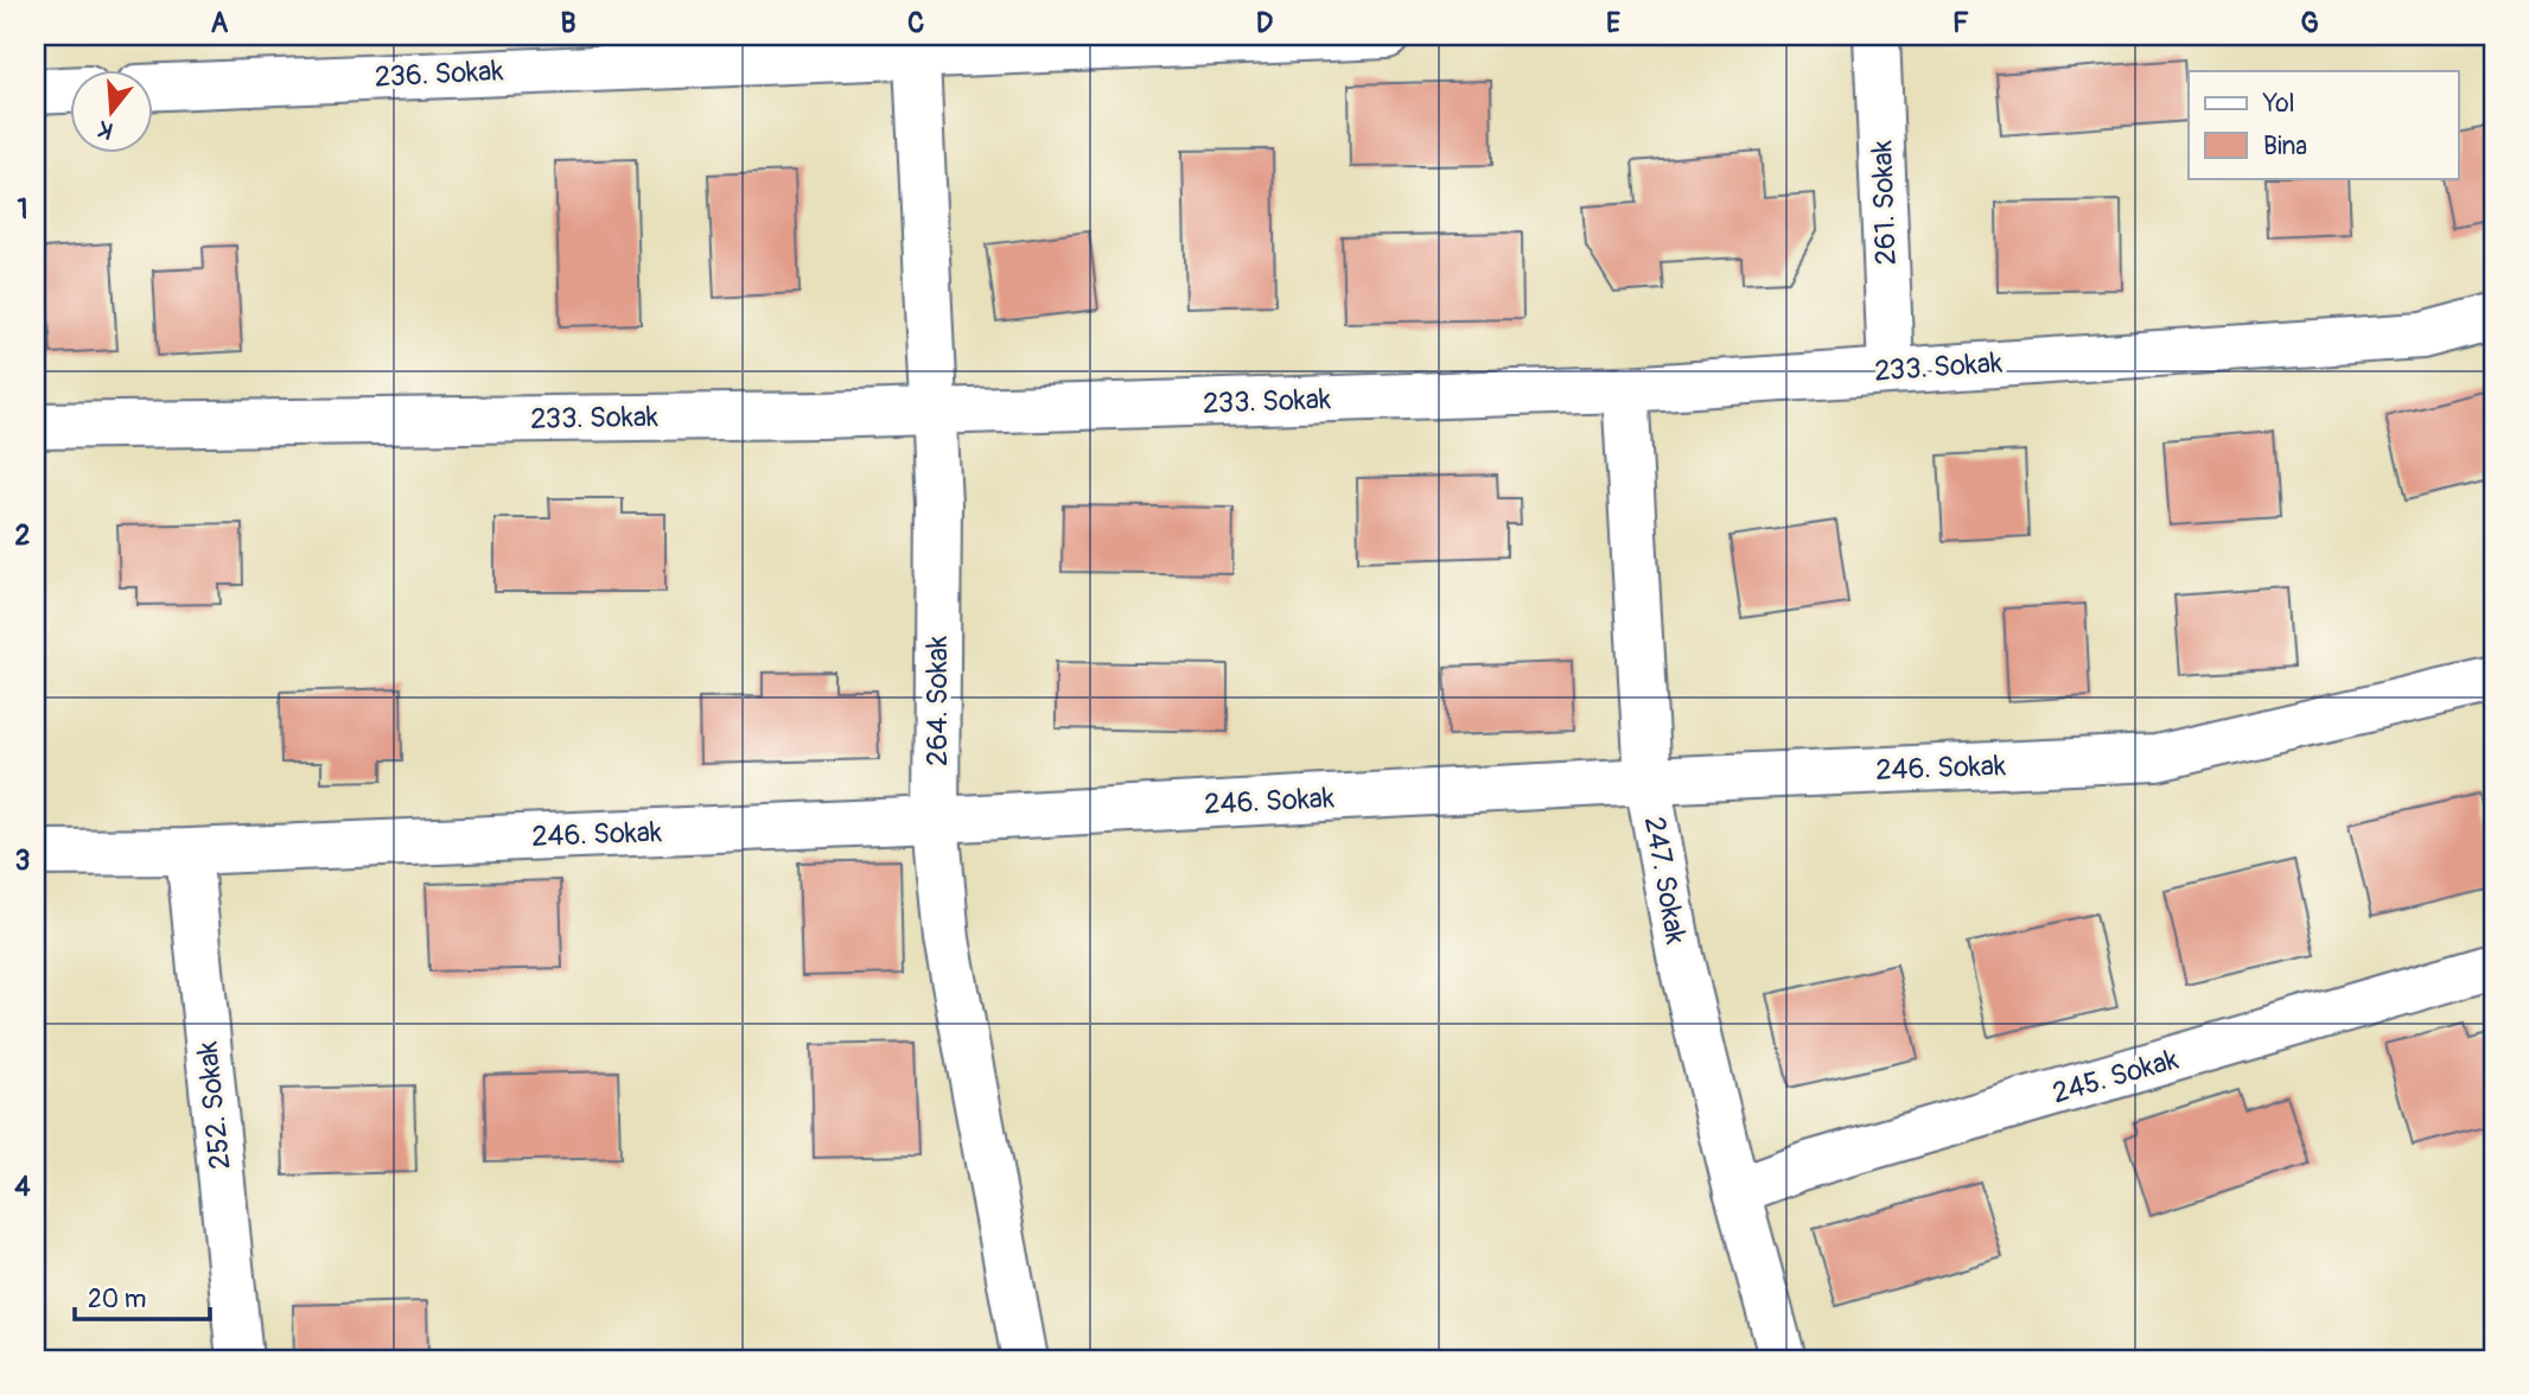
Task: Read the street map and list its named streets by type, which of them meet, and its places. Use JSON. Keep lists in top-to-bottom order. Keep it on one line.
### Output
{"streets":{"street":["236. Sokak","261. Sokak","233. Sokak","264. Sokak","246. Sokak","247. Sokak","245. Sokak","252. Sokak"]},"crossings":[["236. Sokak","264. Sokak"],["261. Sokak","233. Sokak"],["233. Sokak","264. Sokak"],["233. Sokak","247. Sokak"],["264. Sokak","246. Sokak"],["246. Sokak","247. Sokak"],["246. Sokak","252. Sokak"],["247. Sokak","245. Sokak"]],"legend":["Yol","Bina"],"scale_bar":"20 m","north":"bottom","grid":{"columns":["A","B","C","D","E","F","G"],"rows":["1","2","3","4"]}}
